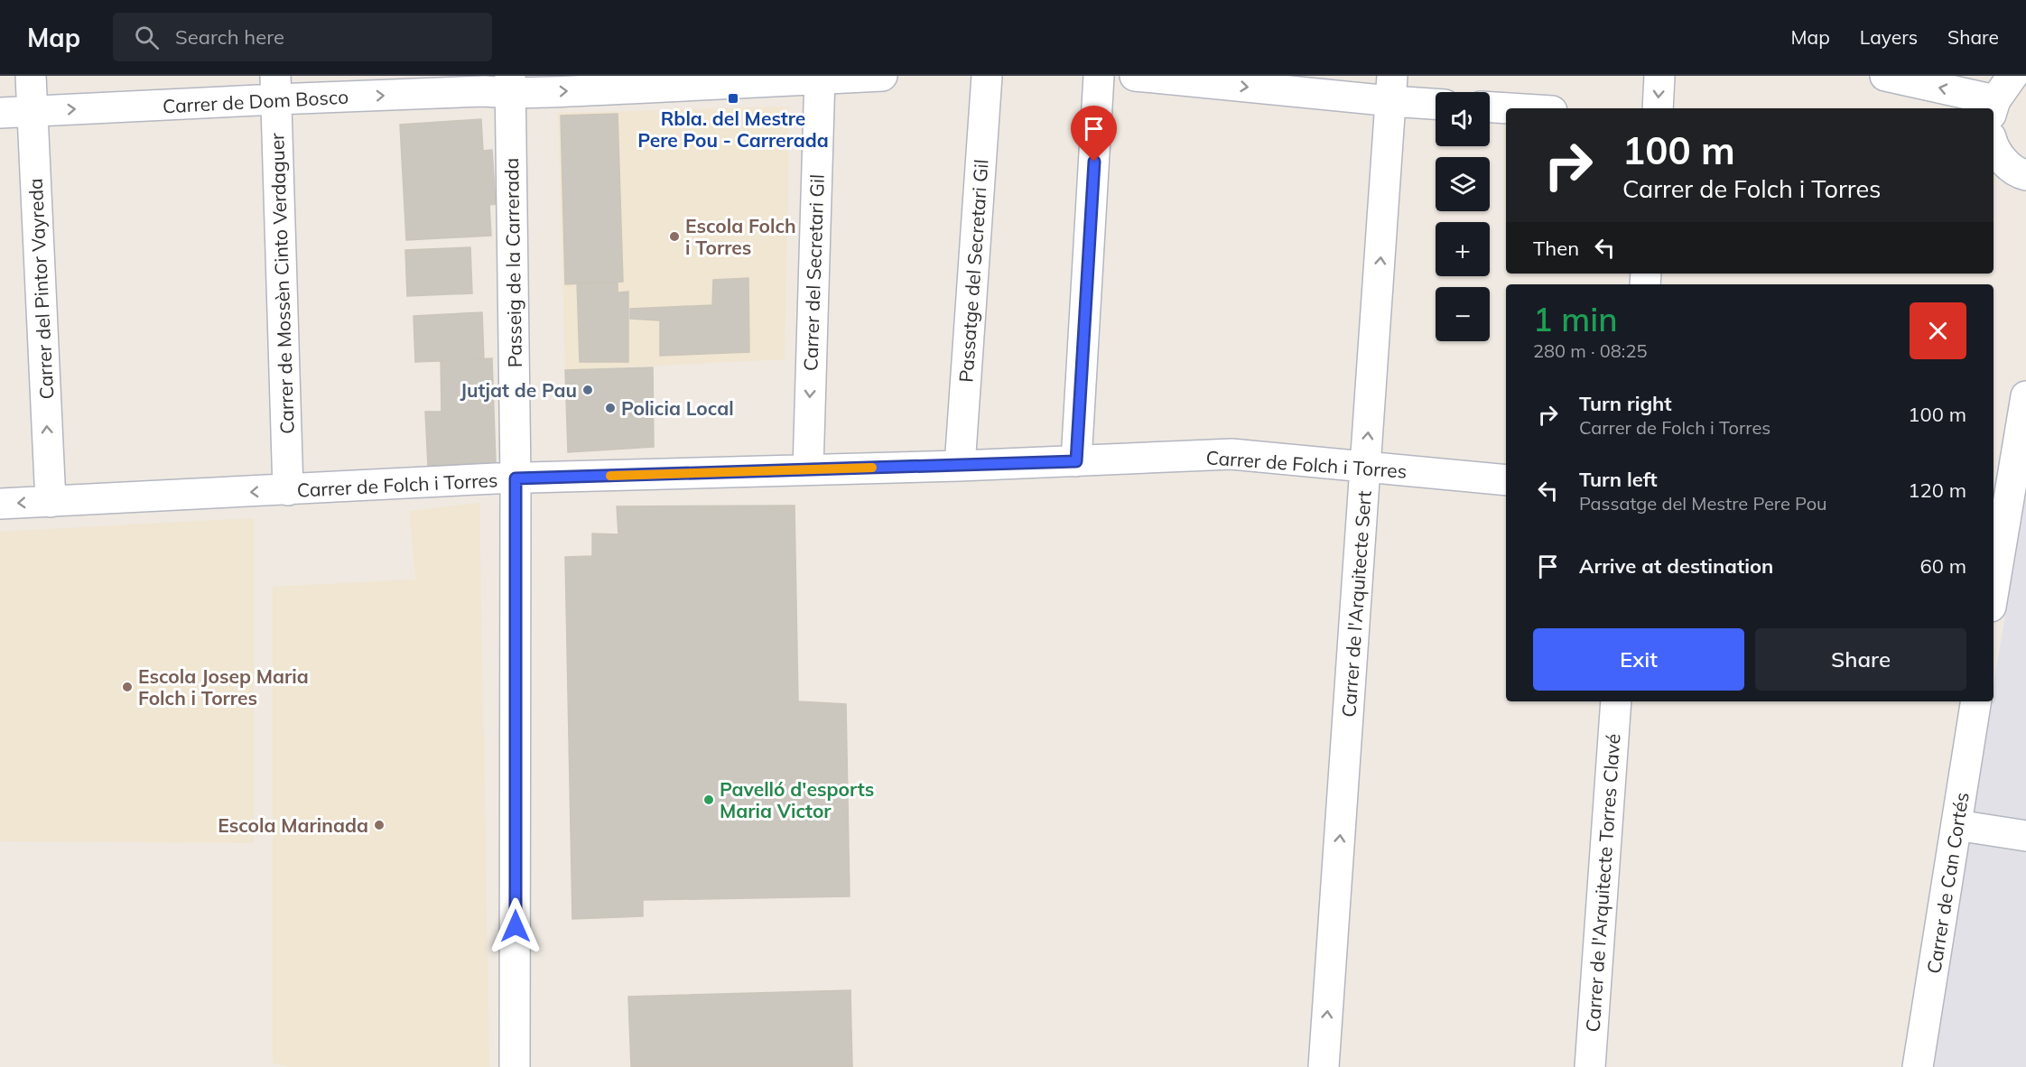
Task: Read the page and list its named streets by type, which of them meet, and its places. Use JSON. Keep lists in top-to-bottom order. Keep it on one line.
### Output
{"streets":{"street":["Carrer de Dom Bosco","Passeig de la Carrerada","Passatge del Secretari Gil","Carrer del Secretari Gil","Carrer de Mossèn Cinto Verdaguer","Carrer del Pintor Vayreda","Carrer de Folch i Torres","Carrer de l'Arquitecte Sert","Carrer de l'Arquitecte Torres Clavé","Carrer de Can Cortés"]},"crossings":[["Carrer de Dom Bosco","Passeig de la Carrerada"],["Carrer de Dom Bosco","Carrer del Secretari Gil"],["Carrer de Dom Bosco","Carrer de Mossèn Cinto Verdaguer"],["Carrer de Dom Bosco","Carrer del Pintor Vayreda"],["Passeig de la Carrerada","Carrer de Folch i Torres"],["Passatge del Secretari Gil","Carrer de Folch i Torres"],["Carrer del Secretari Gil","Carrer de Folch i Torres"],["Carrer de Mossèn Cinto Verdaguer","Carrer de Folch i Torres"],["Carrer del Pintor Vayreda","Carrer de Folch i Torres"],["Carrer de Folch i Torres","Carrer de l'Arquitecte Sert"]],"one_way":["Carrer de Dom Bosco","Carrer del Secretari Gil","Carrer del Pintor Vayreda","Carrer de l'Arquitecte Sert"],"places":{"transit":["Rbla. del Mestre Pere Pou - Carrerada"],"other":["Escola Folch i Torres","Jutjat de Pau","Policia Local","Escola Josep Maria Folch i Torres","Pavelló d'esports Maria Victor","Escola Marinada"]},"page":{"header":"Map","search":"Search here","nav":["Map","Layers","Share"],"map_buttons":["+","−"],"turn":["100 m","Carrer de Folch i Torres"],"then":"Then","heading":["1 min","280 m · 08:25"],"list":[{"name":"Turn right","note":"Carrer de Folch i Torres","value":"100 m"},{"name":"Turn left","note":"Passatge del Mestre Pere Pou","value":"120 m"},{"name":"Arrive at destination","value":"60 m"}],"buttons":["Exit","Share"]}}
